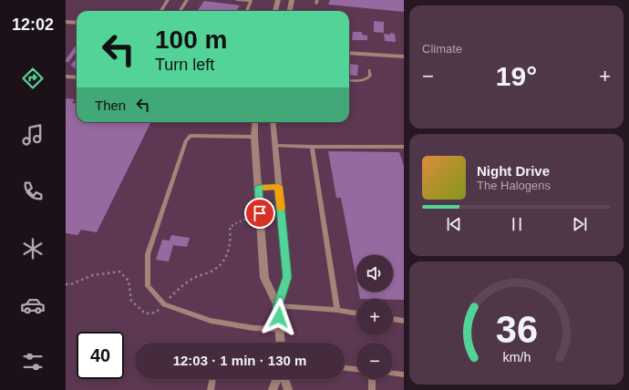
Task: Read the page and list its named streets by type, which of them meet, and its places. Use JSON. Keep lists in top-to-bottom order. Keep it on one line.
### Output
{"page":{"tabs":"12:02","tile":"Climate","turn":["100 m","Turn left"],"heat":["−","19°","+"],"then":"Then","song":["Night Drive","The Halogens"],"map_buttons":["+","−"],"limit":"40","trip":"12:03 · 1 min · 130 m","gauge":["36","km/h"]}}
